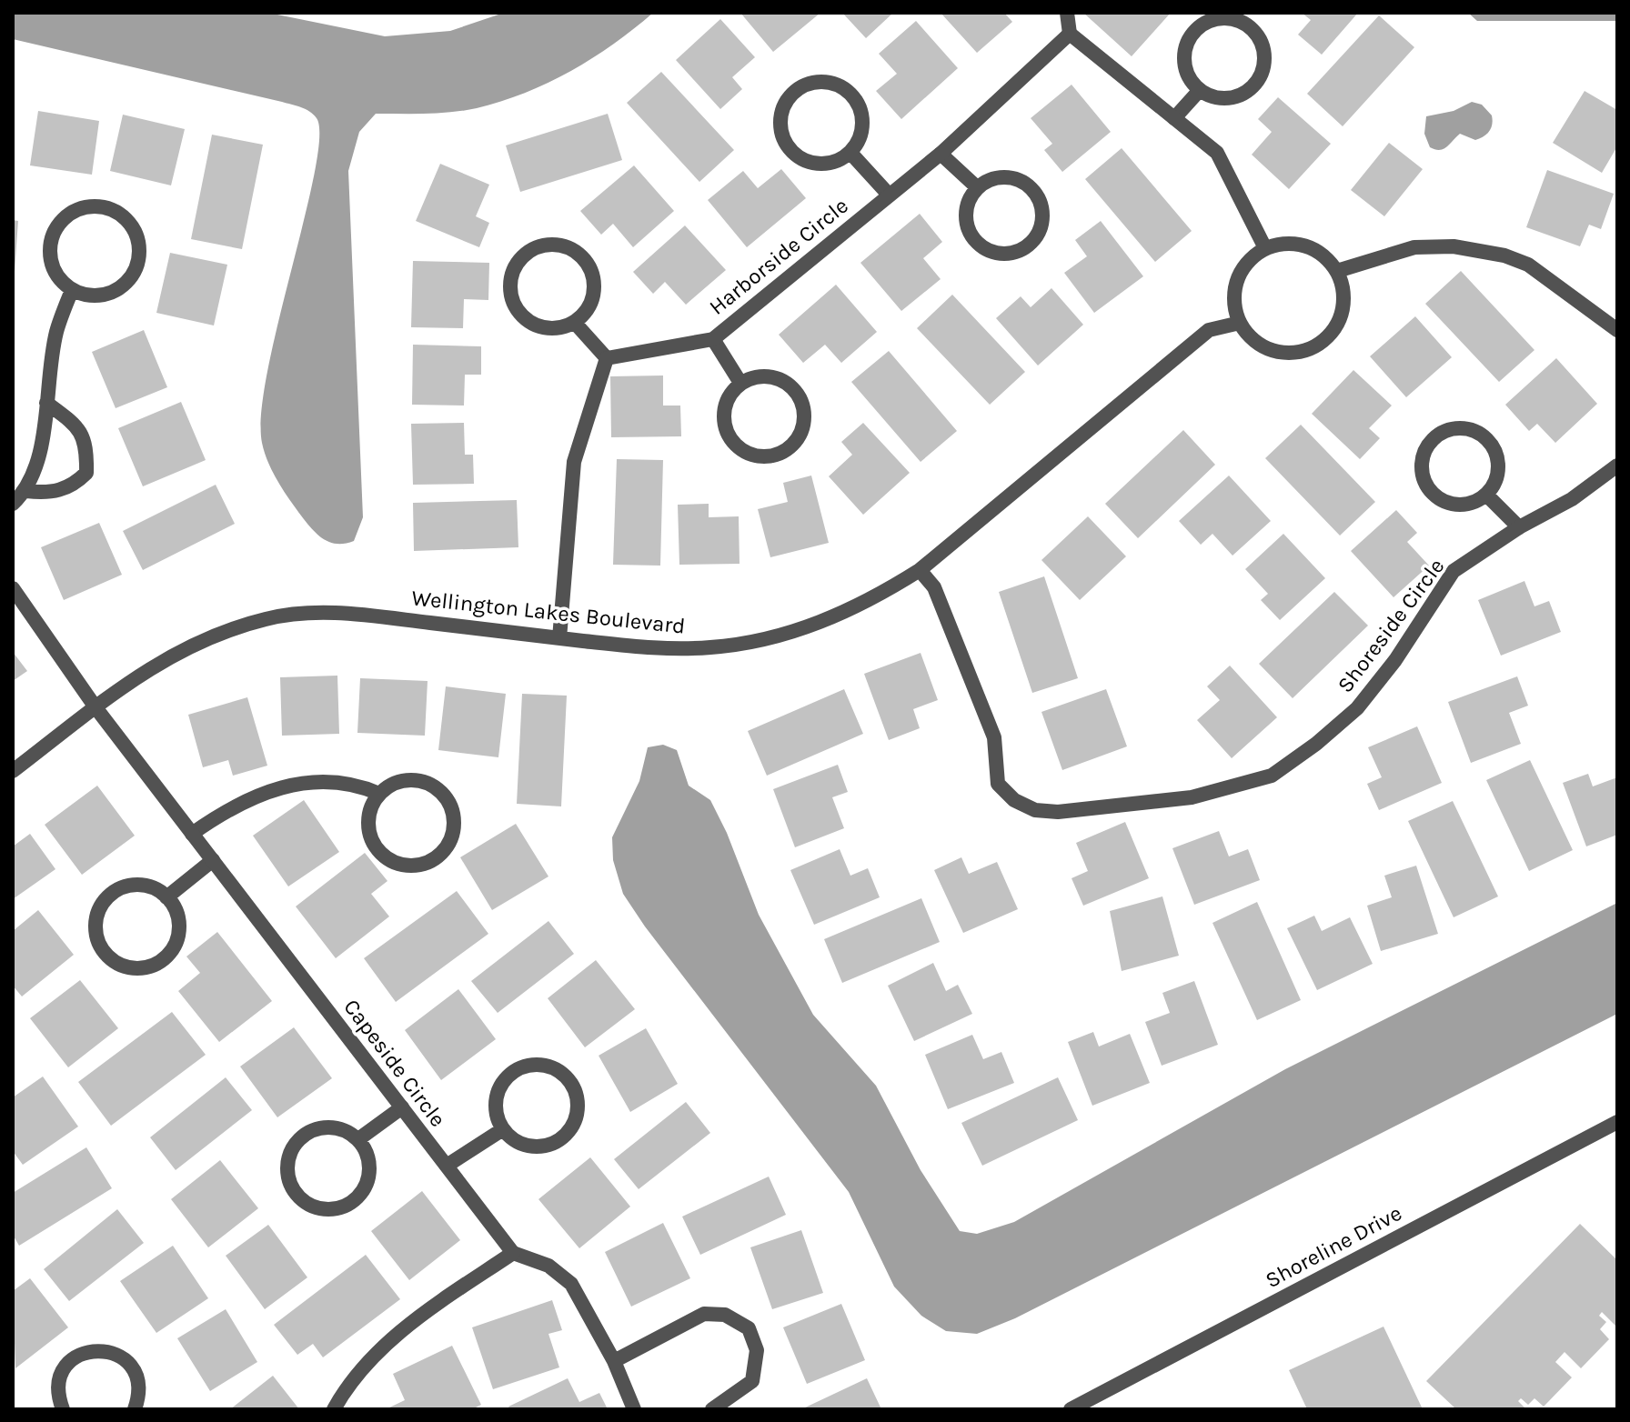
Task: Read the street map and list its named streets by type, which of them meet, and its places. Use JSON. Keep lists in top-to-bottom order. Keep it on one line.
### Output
{"streets":{"street":["Harborside Circle","Wellington Lakes Boulevard","Shoreside Circle","Capeside Circle","Shoreline Drive"]},"crossings":[["Wellington Lakes Boulevard","Shoreside Circle"],["Wellington Lakes Boulevard","Capeside Circle"]]}
